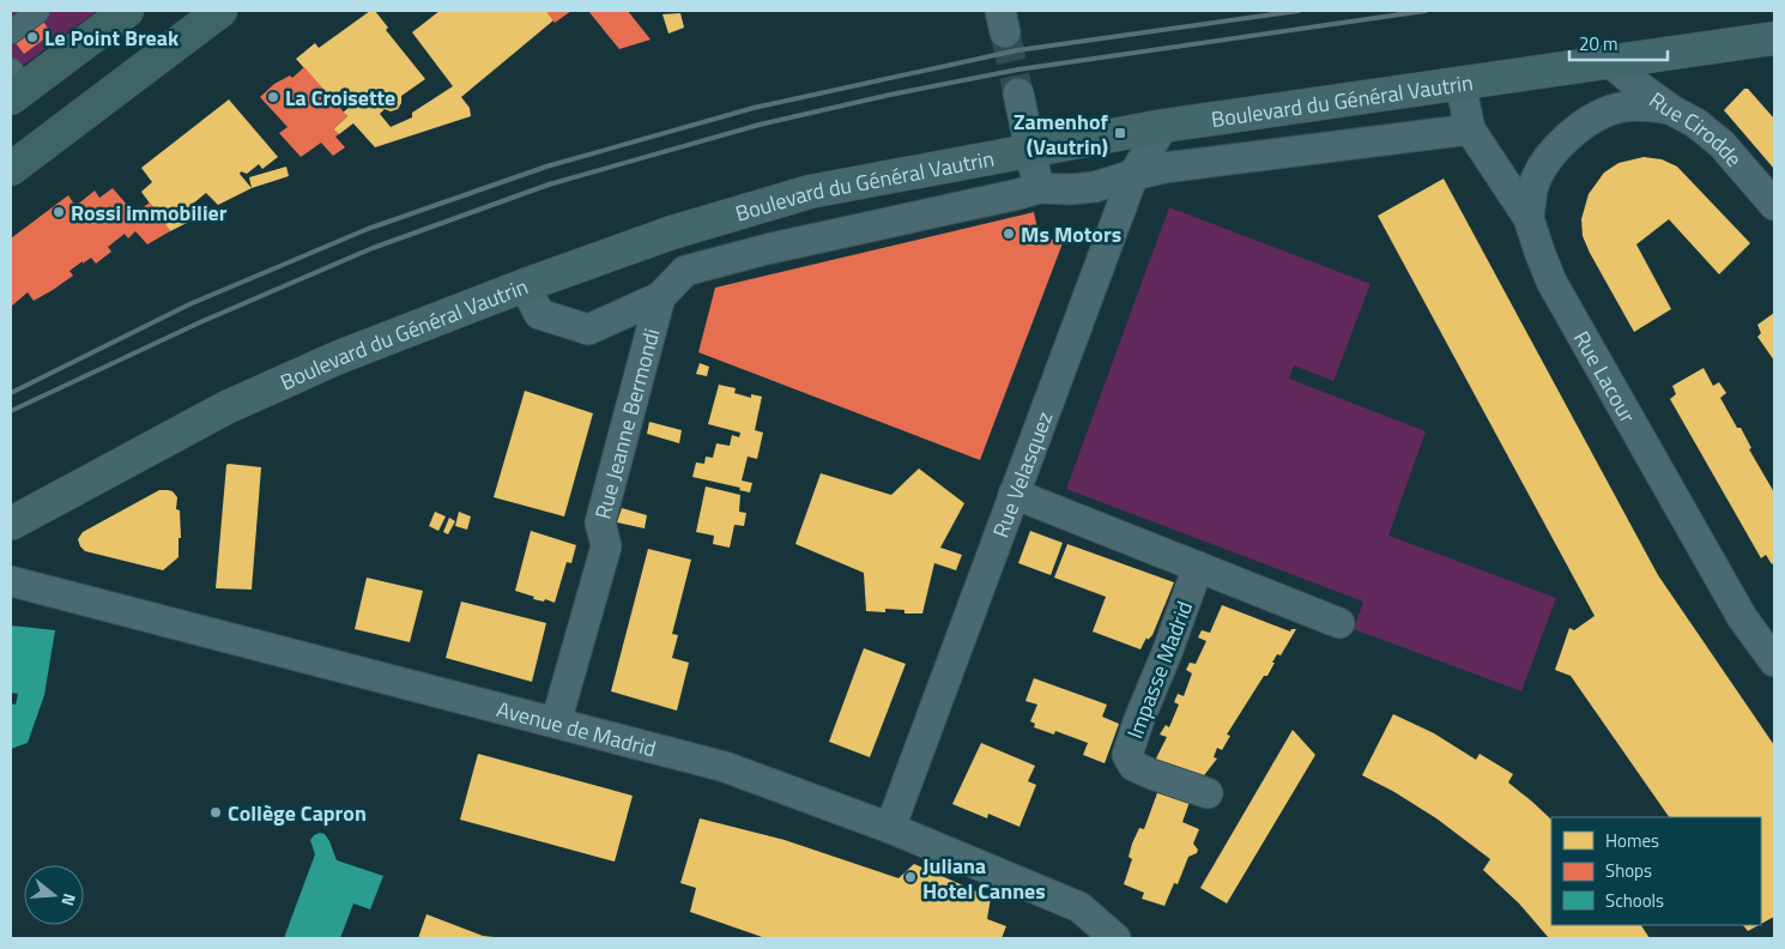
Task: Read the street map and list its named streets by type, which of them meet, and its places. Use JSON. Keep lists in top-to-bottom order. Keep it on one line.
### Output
{"streets":{"main road":["Boulevard du Général Vautrin"],"street":["Rue Cirodde","Rue Lacour","Rue Jeanne Bermondi","Rue Velasquez","Impasse Madrid","Avenue de Madrid"]},"crossings":[["Boulevard du Général Vautrin","Rue Cirodde"],["Boulevard du Général Vautrin","Rue Lacour"],["Boulevard du Général Vautrin","Rue Velasquez"],["Rue Jeanne Bermondi","Avenue de Madrid"],["Rue Velasquez","Avenue de Madrid"]],"places":{"other":["Le Point Break","La Croisette","Rossi immobilier","Ms Motors","Collège Capron","Juliana Hotel Cannes"],"transit":["Zamenhof (Vautrin)"]},"legend":["Homes","Shops","Schools"],"scale_bar":"20 m","north":"right"}
